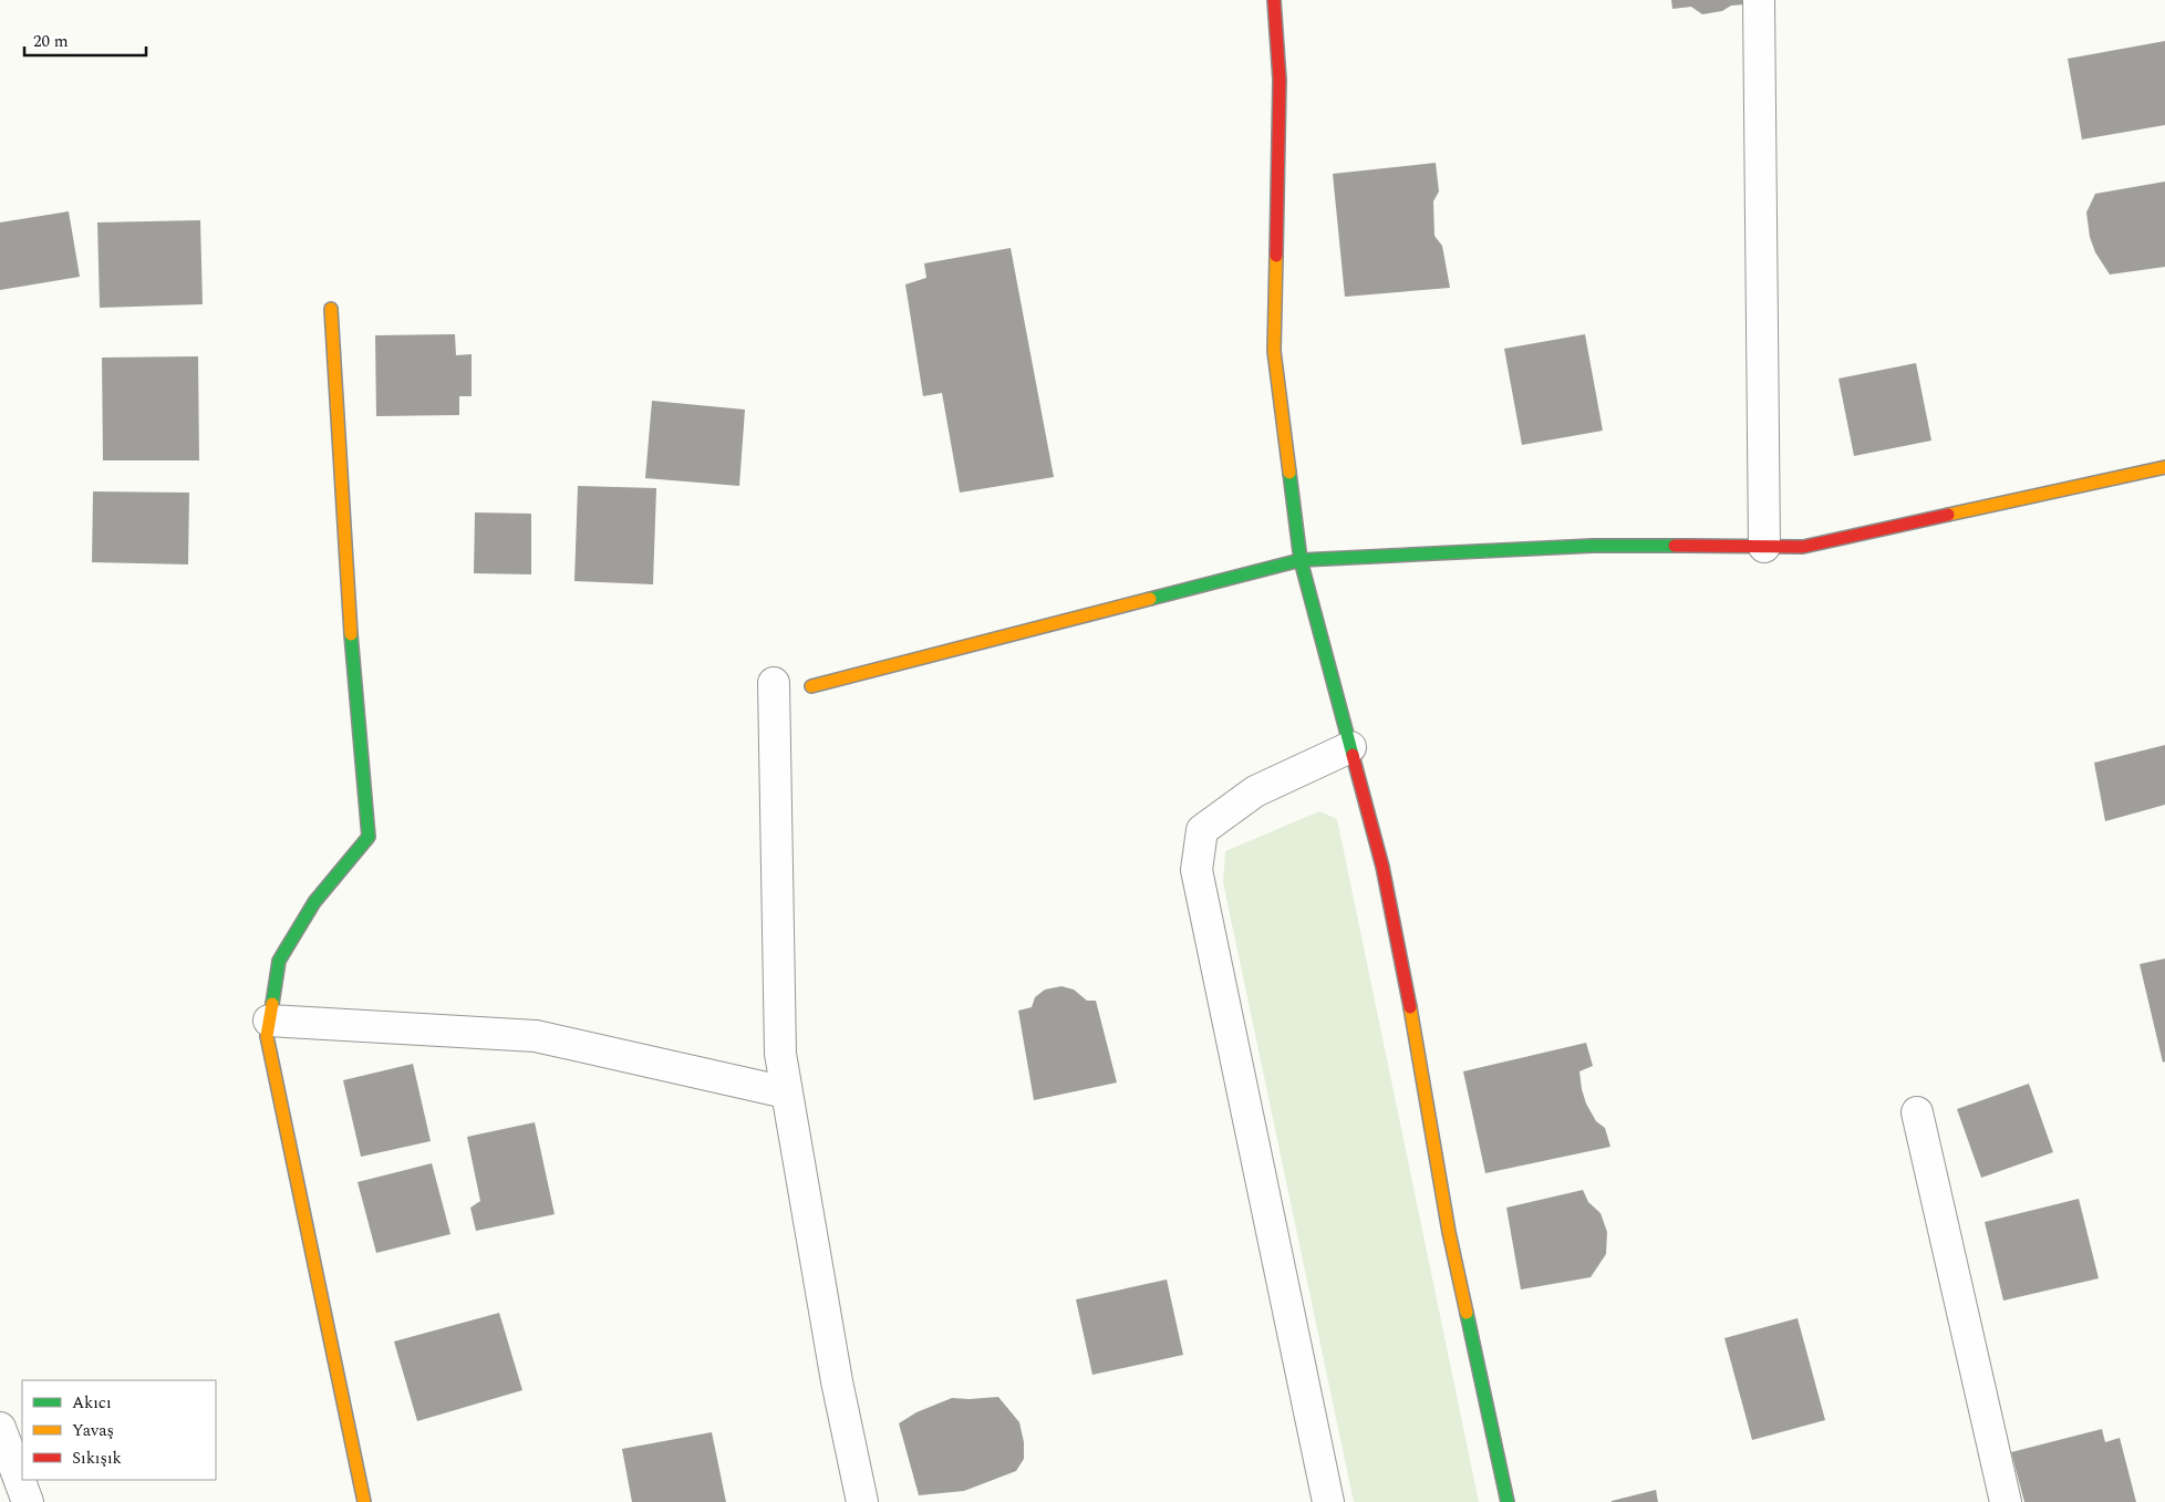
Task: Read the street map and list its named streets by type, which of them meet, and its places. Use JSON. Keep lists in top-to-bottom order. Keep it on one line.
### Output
{"legend":["Akıcı","Yavaş","Sıkışık"],"scale_bar":"20 m"}
